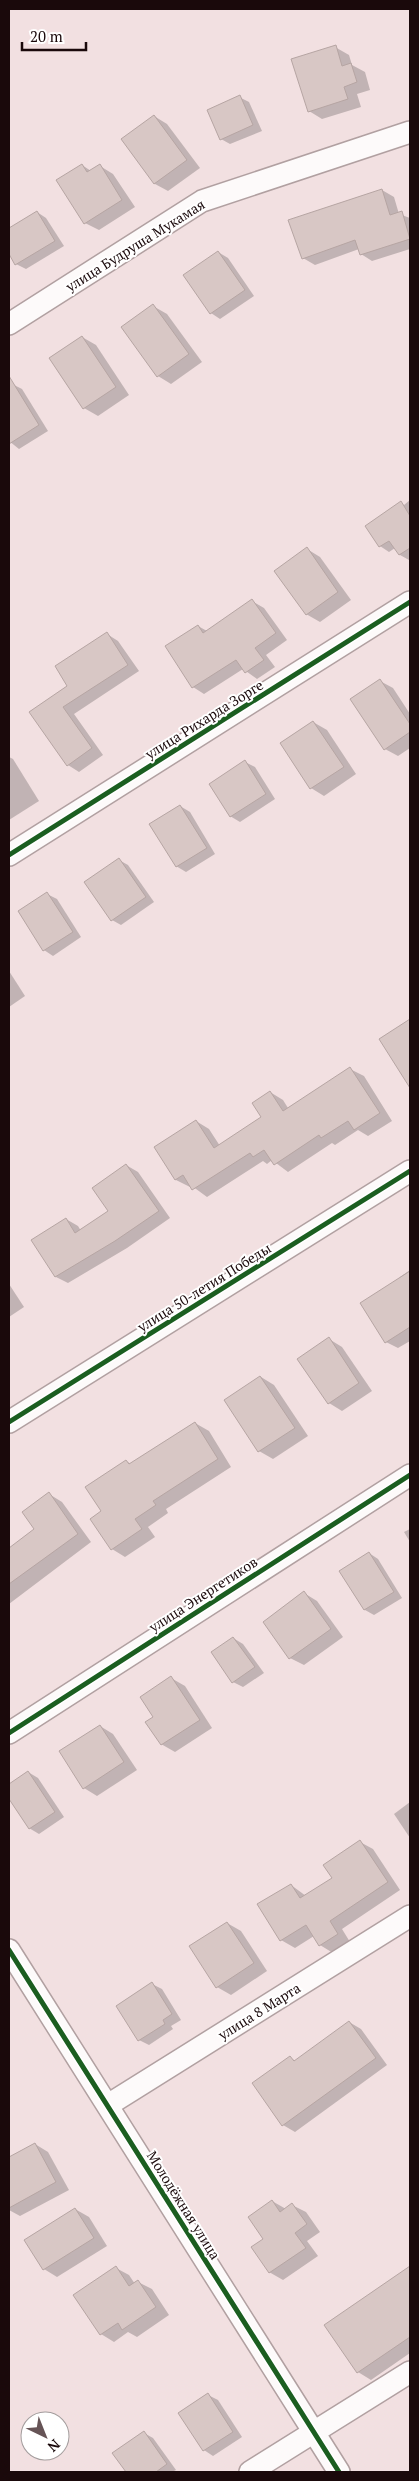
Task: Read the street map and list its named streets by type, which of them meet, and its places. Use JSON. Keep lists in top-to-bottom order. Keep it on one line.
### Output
{"streets":{"street":["улица Будруша Мукамая","улица Рихарда Зорге","улица 50-летия Победы","улица Энергетиков","улица 8 Марта","Молодёжная улица"]},"crossings":[["улица 8 Марта","Молодёжная улица"]],"scale_bar":"20 m","north":"bottom right"}
